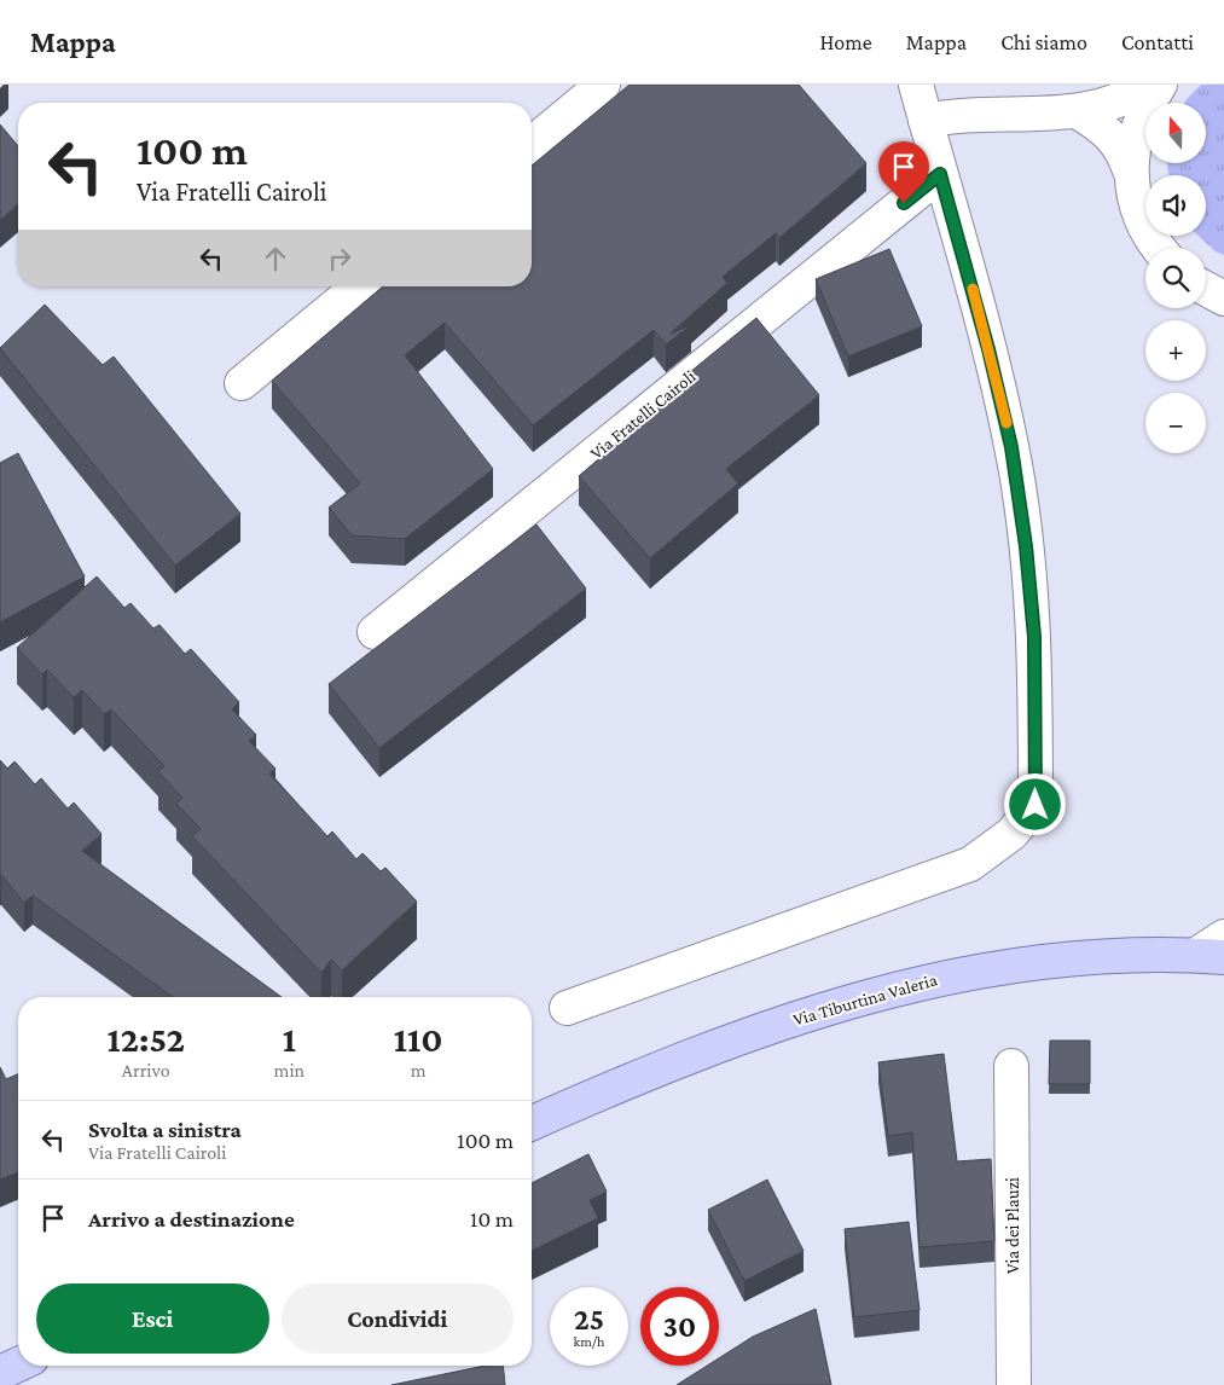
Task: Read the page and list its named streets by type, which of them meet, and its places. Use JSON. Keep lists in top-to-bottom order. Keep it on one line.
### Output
{"streets":{"main road":["Via Tiburtina Valeria"],"street":["Via Fratelli Cairoli","Via dei Plauzi"]},"north":"top","page":{"header":"Mappa","nav":["Home","Mappa","Chi siamo","Contatti"],"map_buttons":["+","−"],"turn":["100 m","Via Fratelli Cairoli"],"eta":["12:52","Arrivo","1","min","110","m"],"list":[{"name":"Svolta a sinistra","note":"Via Fratelli Cairoli","value":"100 m"},{"name":"Arrivo a destinazione","value":"10 m"}],"buttons":["Esci","Condividi"],"speed":"25 km/h","limit":"30"}}
